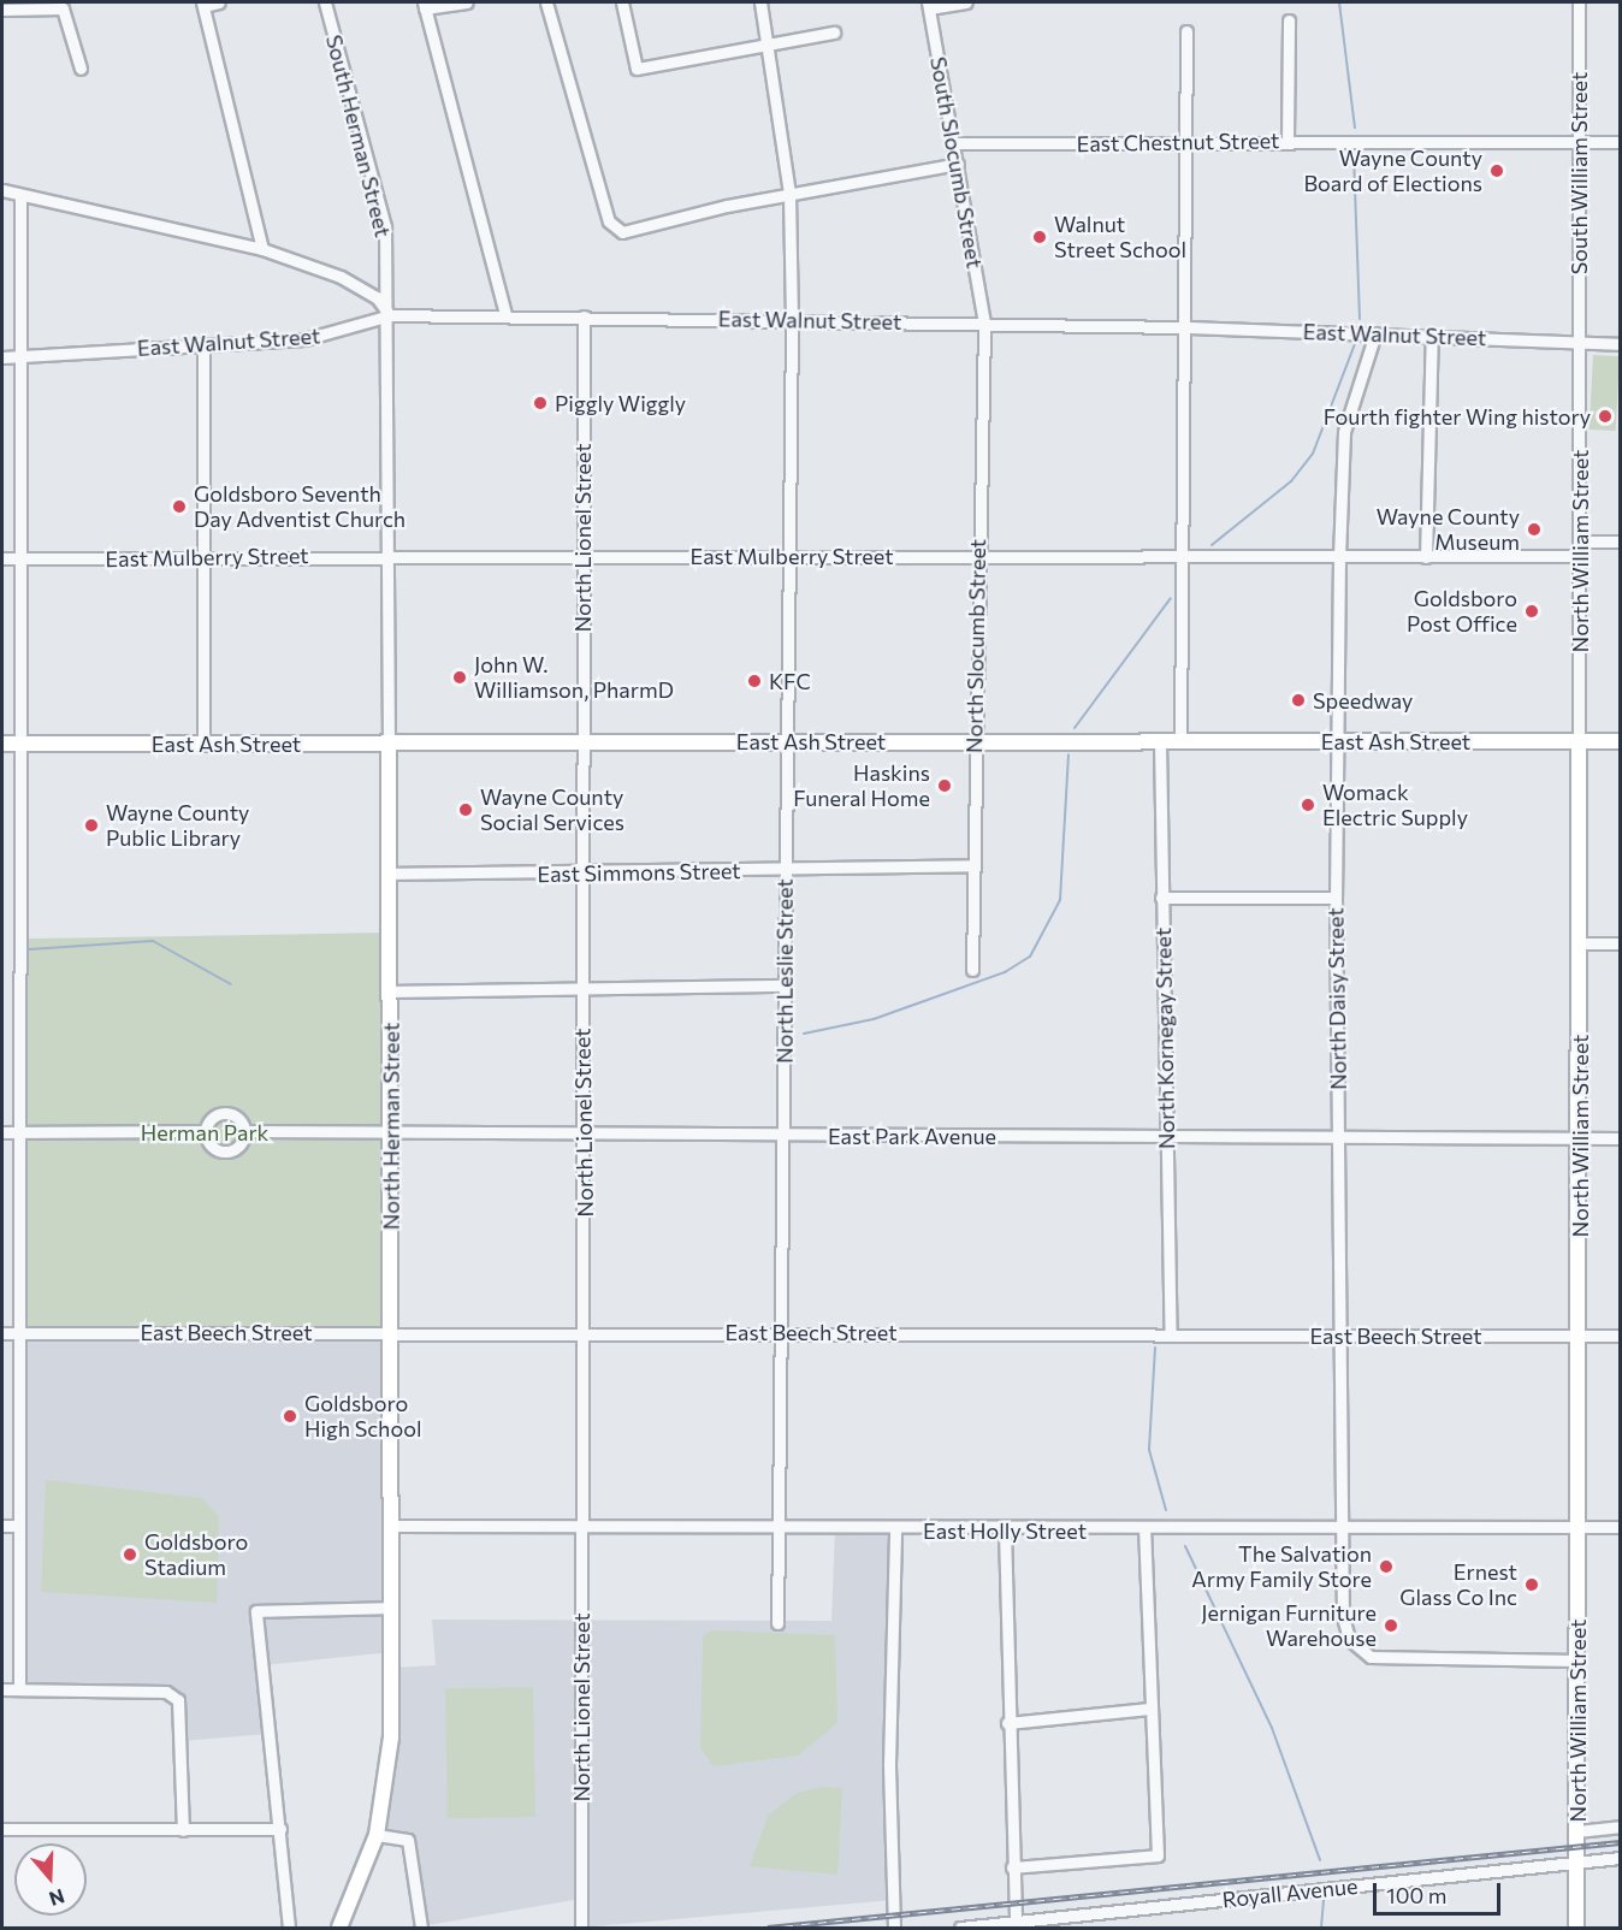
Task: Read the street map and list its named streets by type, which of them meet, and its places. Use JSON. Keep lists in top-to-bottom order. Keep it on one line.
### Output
{"streets":{"main road":["North William Street","East Ash Street","North Herman Street"],"street":["South Herman Street","East Chestnut Street","South Slocumb Street","South William Street","East Walnut Street","North Lionel Street","East Mulberry Street","North Slocumb Street","East Simmons Street","North Leslie Street","North Daisy Street","North Kornegay Street","East Park Avenue","East Beech Street","East Holly Street","Royall Avenue"]},"crossings":[["South Herman Street","East Walnut Street"],["South Herman Street","North Herman Street"],["East Chestnut Street","South Slocumb Street"],["East Chestnut Street","South William Street"],["South Slocumb Street","East Walnut Street"],["South Slocumb Street","North Slocumb Street"],["South William Street","East Walnut Street"],["South William Street","North William Street"],["East Walnut Street","North Lionel Street"],["East Walnut Street","North William Street"],["East Walnut Street","North Slocumb Street"],["East Walnut Street","North Leslie Street"],["East Walnut Street","North Daisy Street"],["East Walnut Street","North Herman Street"],["North Lionel Street","East Mulberry Street"],["North Lionel Street","East Ash Street"],["North Lionel Street","East Simmons Street"],["North Lionel Street","East Park Avenue"],["North Lionel Street","East Beech Street"],["North Lionel Street","East Holly Street"],["North William Street","East Mulberry Street"],["North William Street","East Ash Street"],["North William Street","North Daisy Street"],["North William Street","East Park Avenue"],["North William Street","East Beech Street"],["North William Street","East Holly Street"],["North William Street","Royall Avenue"],["East Mulberry Street","North Slocumb Street"],["East Mulberry Street","North Leslie Street"],["East Mulberry Street","North Daisy Street"],["East Mulberry Street","North Herman Street"],["North Slocumb Street","East Ash Street"],["North Slocumb Street","East Simmons Street"],["East Ash Street","North Leslie Street"],["East Ash Street","North Daisy Street"],["East Ash Street","North Kornegay Street"],["East Ash Street","North Herman Street"],["East Simmons Street","North Leslie Street"],["East Simmons Street","North Herman Street"],["North Leslie Street","East Park Avenue"],["North Leslie Street","East Beech Street"],["North Leslie Street","East Holly Street"],["North Daisy Street","East Park Avenue"],["North Daisy Street","East Beech Street"],["North Daisy Street","East Holly Street"],["North Kornegay Street","East Park Avenue"],["North Kornegay Street","East Beech Street"],["North Herman Street","East Park Avenue"],["North Herman Street","East Beech Street"],["North Herman Street","East Holly Street"]],"parks":["Herman Park"],"places":["Wayne County Board of Elections","Walnut Street School","Piggly Wiggly","Fourth fighter Wing history","Goldsboro Seventh Day Adventist Church","Wayne County Museum","Goldsboro Post Office","John W. Williamson, PharmD","KFC","Speedway","Haskins Funeral Home","Womack Electric Supply","Wayne County Social Services","Wayne County Public Library","Goldsboro High School","Goldsboro Stadium","The Salvation Army Family Store","Ernest Glass Co Inc","Jernigan Furniture Warehouse"],"scale_bar":"100 m","north":"bottom"}
